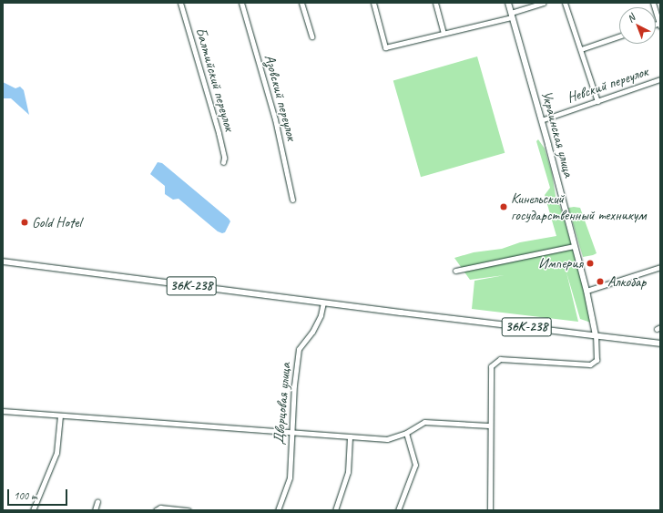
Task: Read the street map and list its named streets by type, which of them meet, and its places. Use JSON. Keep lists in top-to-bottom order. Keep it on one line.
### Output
{"streets":{"main road":["Украинская улица","36К-238"],"street":["Балтийский переулок","Невский переулок","Азовский переулок","Дворцовая улица"]},"crossings":[["Невский переулок","Украинская улица"],["Украинская улица","36К-238"],["36К-238","Дворцовая улица"]],"places":["Кинельский государственный техникум","Gold Hotel","Империя","Алкобар"],"scale_bar":"100 m","north":"top left"}
